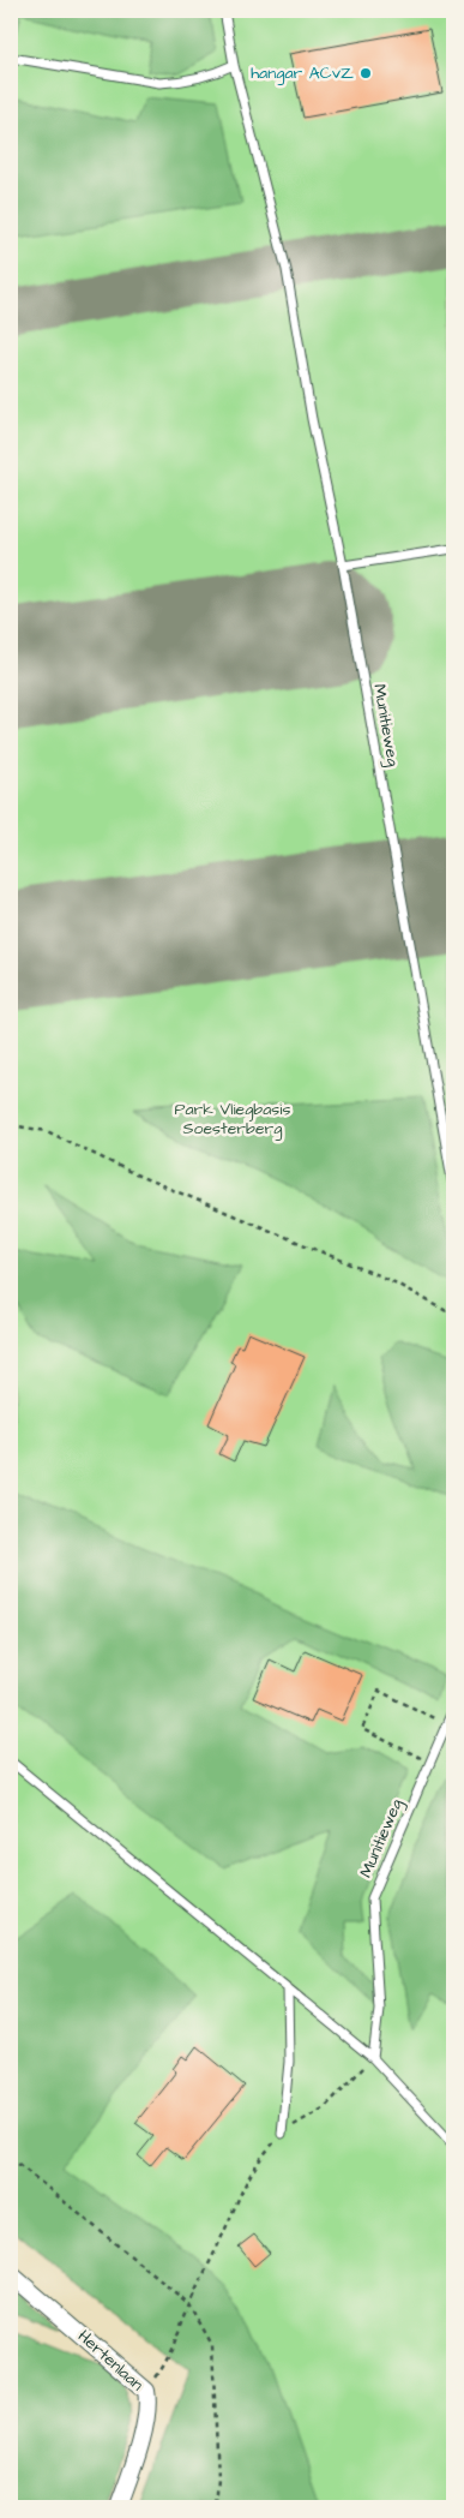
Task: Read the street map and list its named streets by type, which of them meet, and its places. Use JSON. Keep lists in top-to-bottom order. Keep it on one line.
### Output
{"streets":{"street":["Hertenlaan"],"lane":["Munitieweg"]},"parks":["Park Vliegbasis Soesterberg"],"places":["hangar ACvZ"]}
